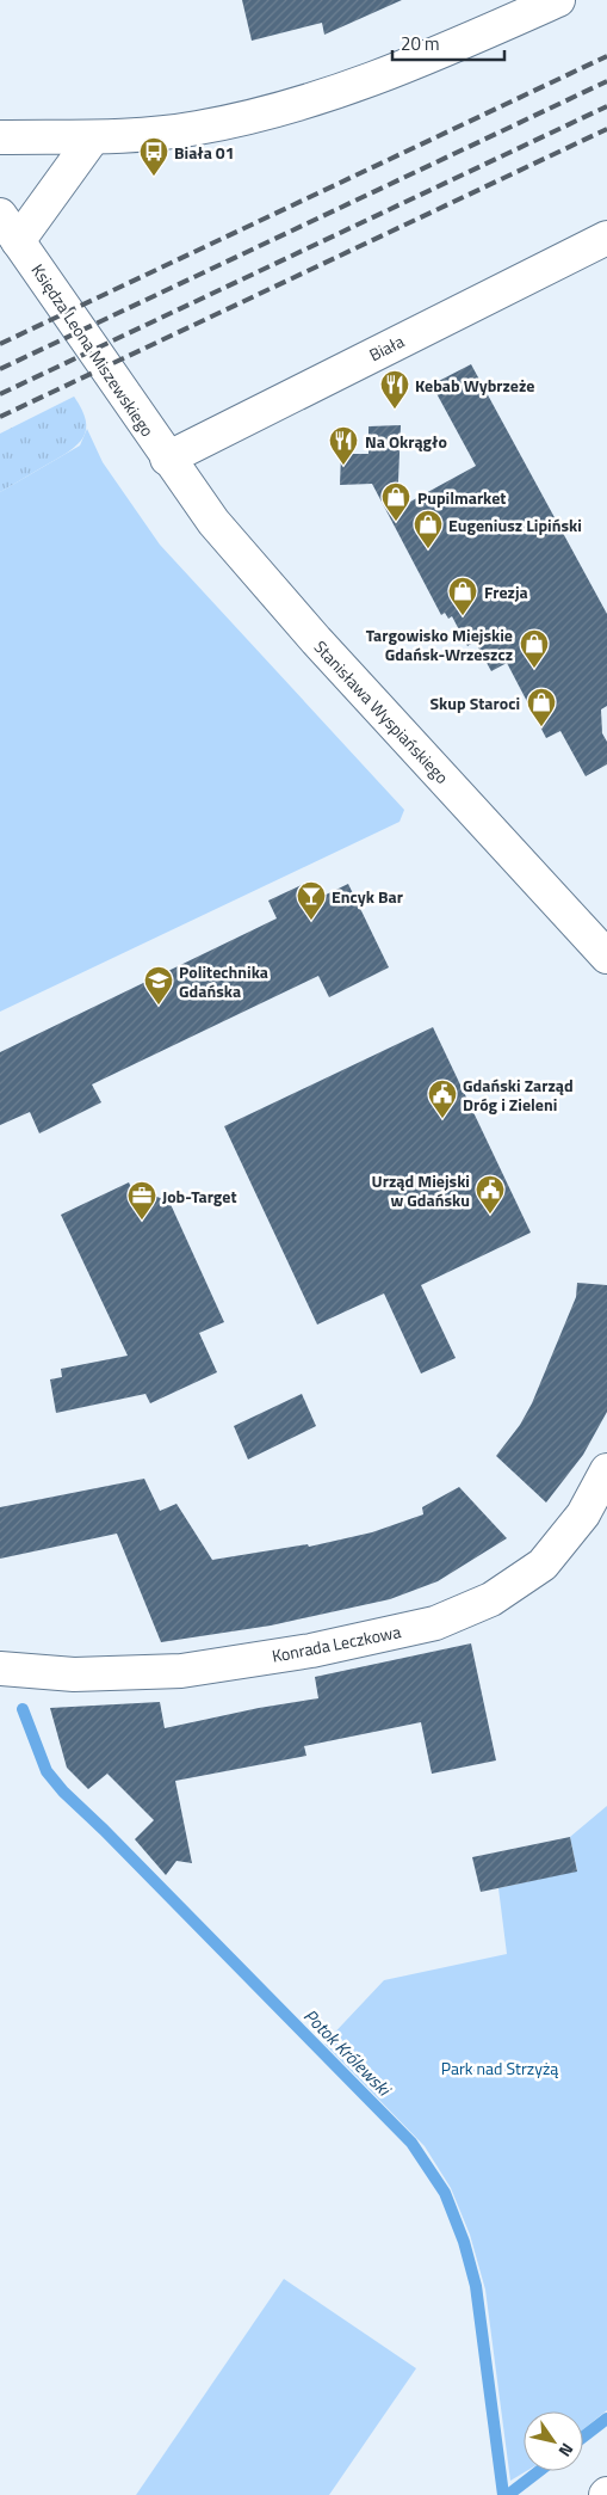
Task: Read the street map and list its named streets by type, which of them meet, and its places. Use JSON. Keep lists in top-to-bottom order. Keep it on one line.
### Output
{"streets":{"street":["Biała","Księdza Leona Miszewskiego","Stanisława Wyspiańskiego","Konrada Leczkowa"]},"crossings":[["Biała","Księdza Leona Miszewskiego"],["Biała","Stanisława Wyspiańskiego"],["Księdza Leona Miszewskiego","Stanisława Wyspiańskiego"]],"water":["Potok Królewski"],"parks":["Park nad Strzyżą"],"places":{"bus stop":["Biała 01"],"restaurant":["Kebab Wybrzeże","Na Okrągło"],"shop":["Pupilmarket","Eugeniusz Lipiński","Frezja","Targowisko Miejskie Gdańsk-Wrzeszcz","Skup Staroci"],"bar":["Encyk Bar"],"school or university":["Politechnika Gdańska"],"public building":["Gdański Zarząd Dróg i Zieleni","Urząd Miejski w Gdańsku"],"office":["Job-Target"]},"scale_bar":"20 m","north":"bottom right"}
